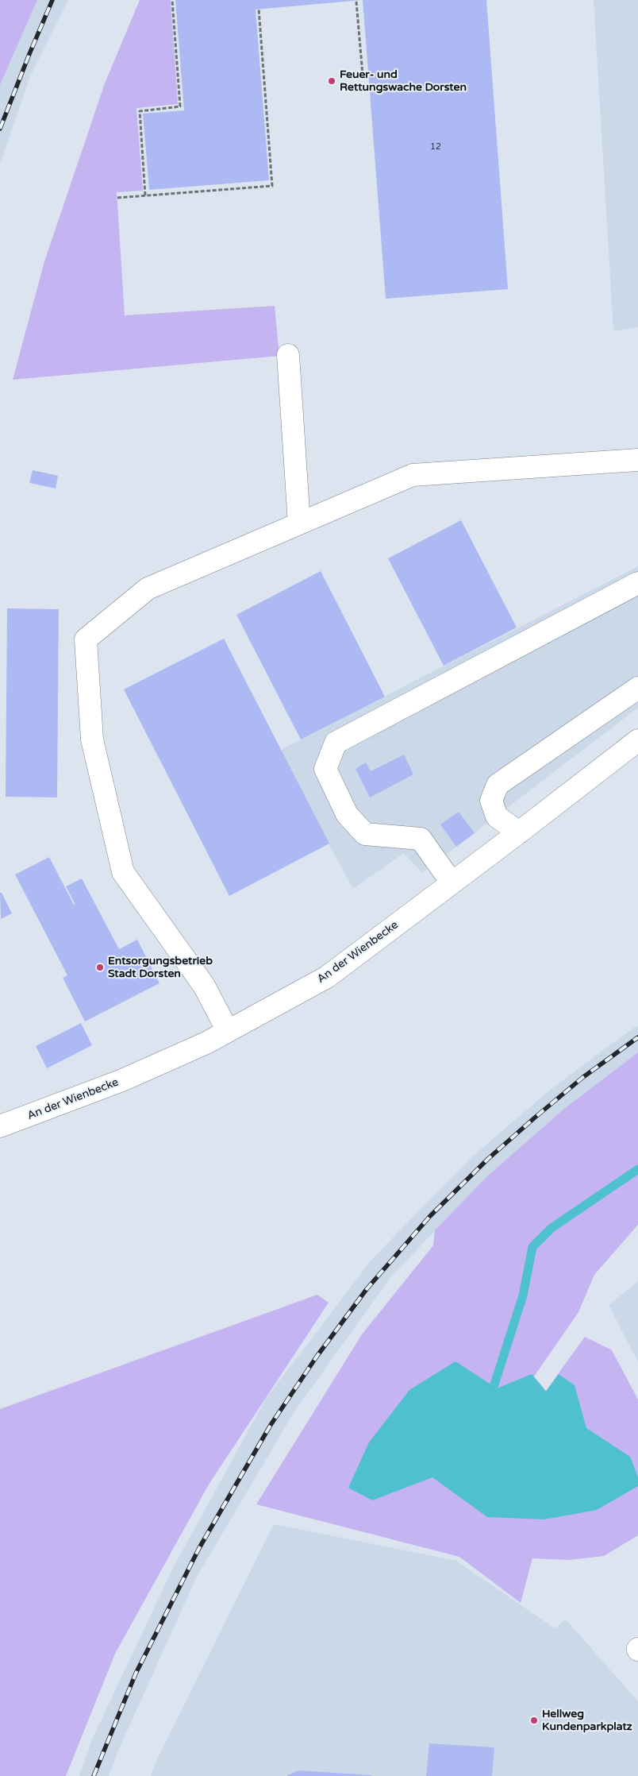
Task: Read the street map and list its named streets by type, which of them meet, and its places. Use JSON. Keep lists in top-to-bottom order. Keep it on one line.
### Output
{"streets":{"street":["An der Wienbecke"]},"places":["Feuer- und Rettungswache Dorsten","Entsorgungsbetrieb Stadt Dorsten","Hellweg Kundenparkplatz"],"house_numbers":["12"]}
